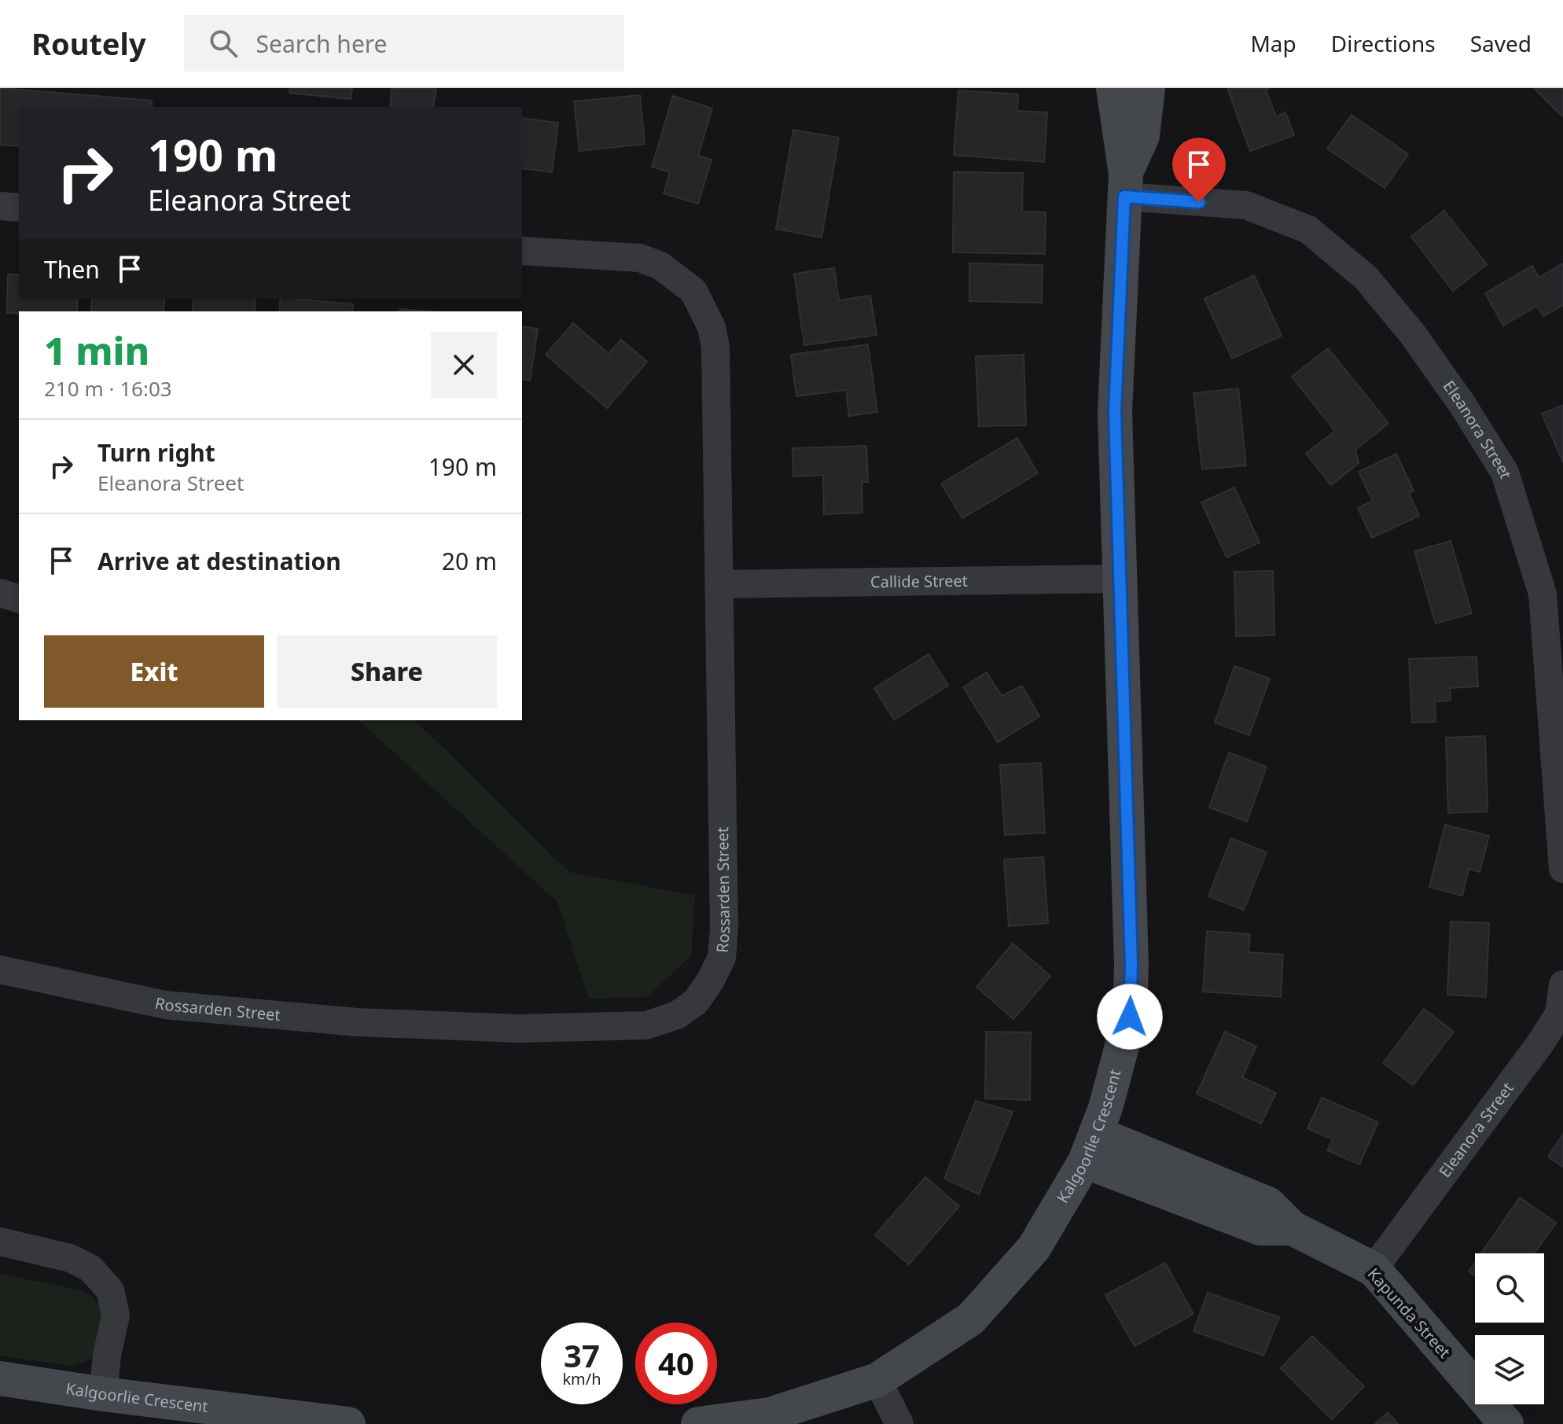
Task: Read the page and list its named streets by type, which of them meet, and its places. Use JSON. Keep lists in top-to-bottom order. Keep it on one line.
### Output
{"streets":{"street":["Eleanora Street","Callide Street","Rossarden Street","Kalgoorlie Crescent","Kapunda Street"]},"crossings":[["Eleanora Street","Kalgoorlie Crescent"],["Eleanora Street","Kapunda Street"],["Callide Street","Rossarden Street"],["Callide Street","Kalgoorlie Crescent"],["Kalgoorlie Crescent","Kapunda Street"]],"page":{"header":"Routely","search":"Search here","nav":["Map","Directions","Saved"],"turn":["190 m","Eleanora Street"],"then":"Then","heading":["1 min","210 m · 16:03"],"list":[{"name":"Turn right","note":"Eleanora Street","value":"190 m"},{"name":"Arrive at destination","value":"20 m"}],"buttons":["Exit","Share"],"speed":"37 km/h","limit":"40"}}
